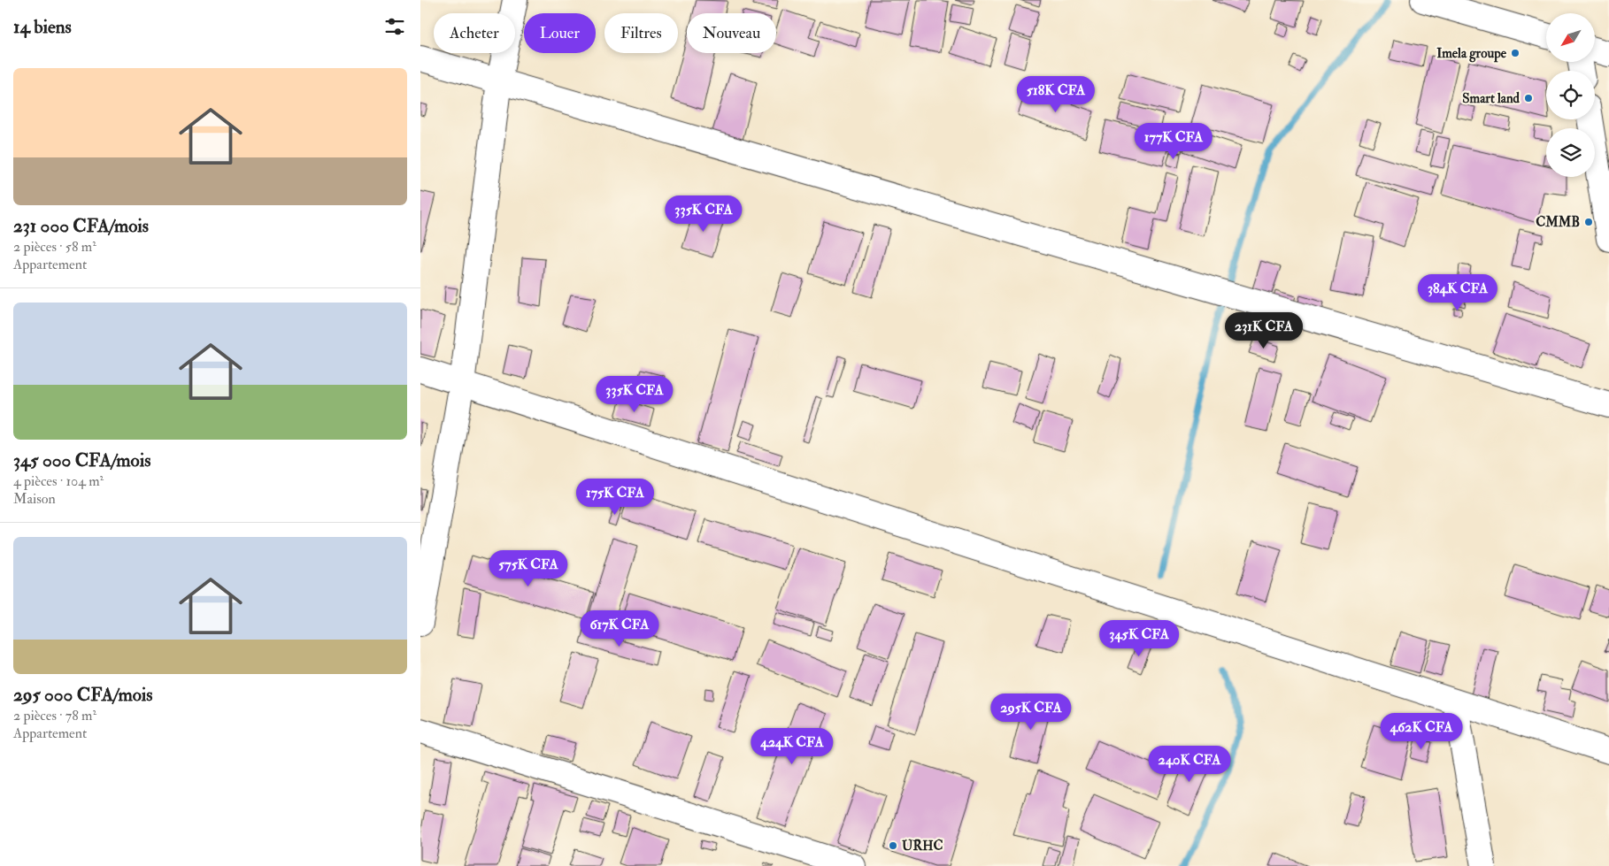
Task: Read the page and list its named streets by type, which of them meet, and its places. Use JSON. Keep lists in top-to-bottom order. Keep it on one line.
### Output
{"places":["Imela groupe","Smart land","CMMB","URHC"],"north":"bottom left","page":{"heading":"14 biens","chip":["Acheter","Louer","Filtres","Nouveau"],"list":[{"name":"231 000 CFA/mois","note":"2 pièces · 58 m² · Appartement"},{"name":"345 000 CFA/mois","note":"4 pièces · 104 m² · Maison"},{"name":"295 000 CFA/mois","note":"2 pièces · 78 m² · Appartement"}],"price":["518K CFA","177K CFA","335K CFA","384K CFA","231K CFA","335K CFA","175K CFA","575K CFA","617K CFA","345K CFA","295K CFA","462K CFA","424K CFA","240K CFA"]}}
